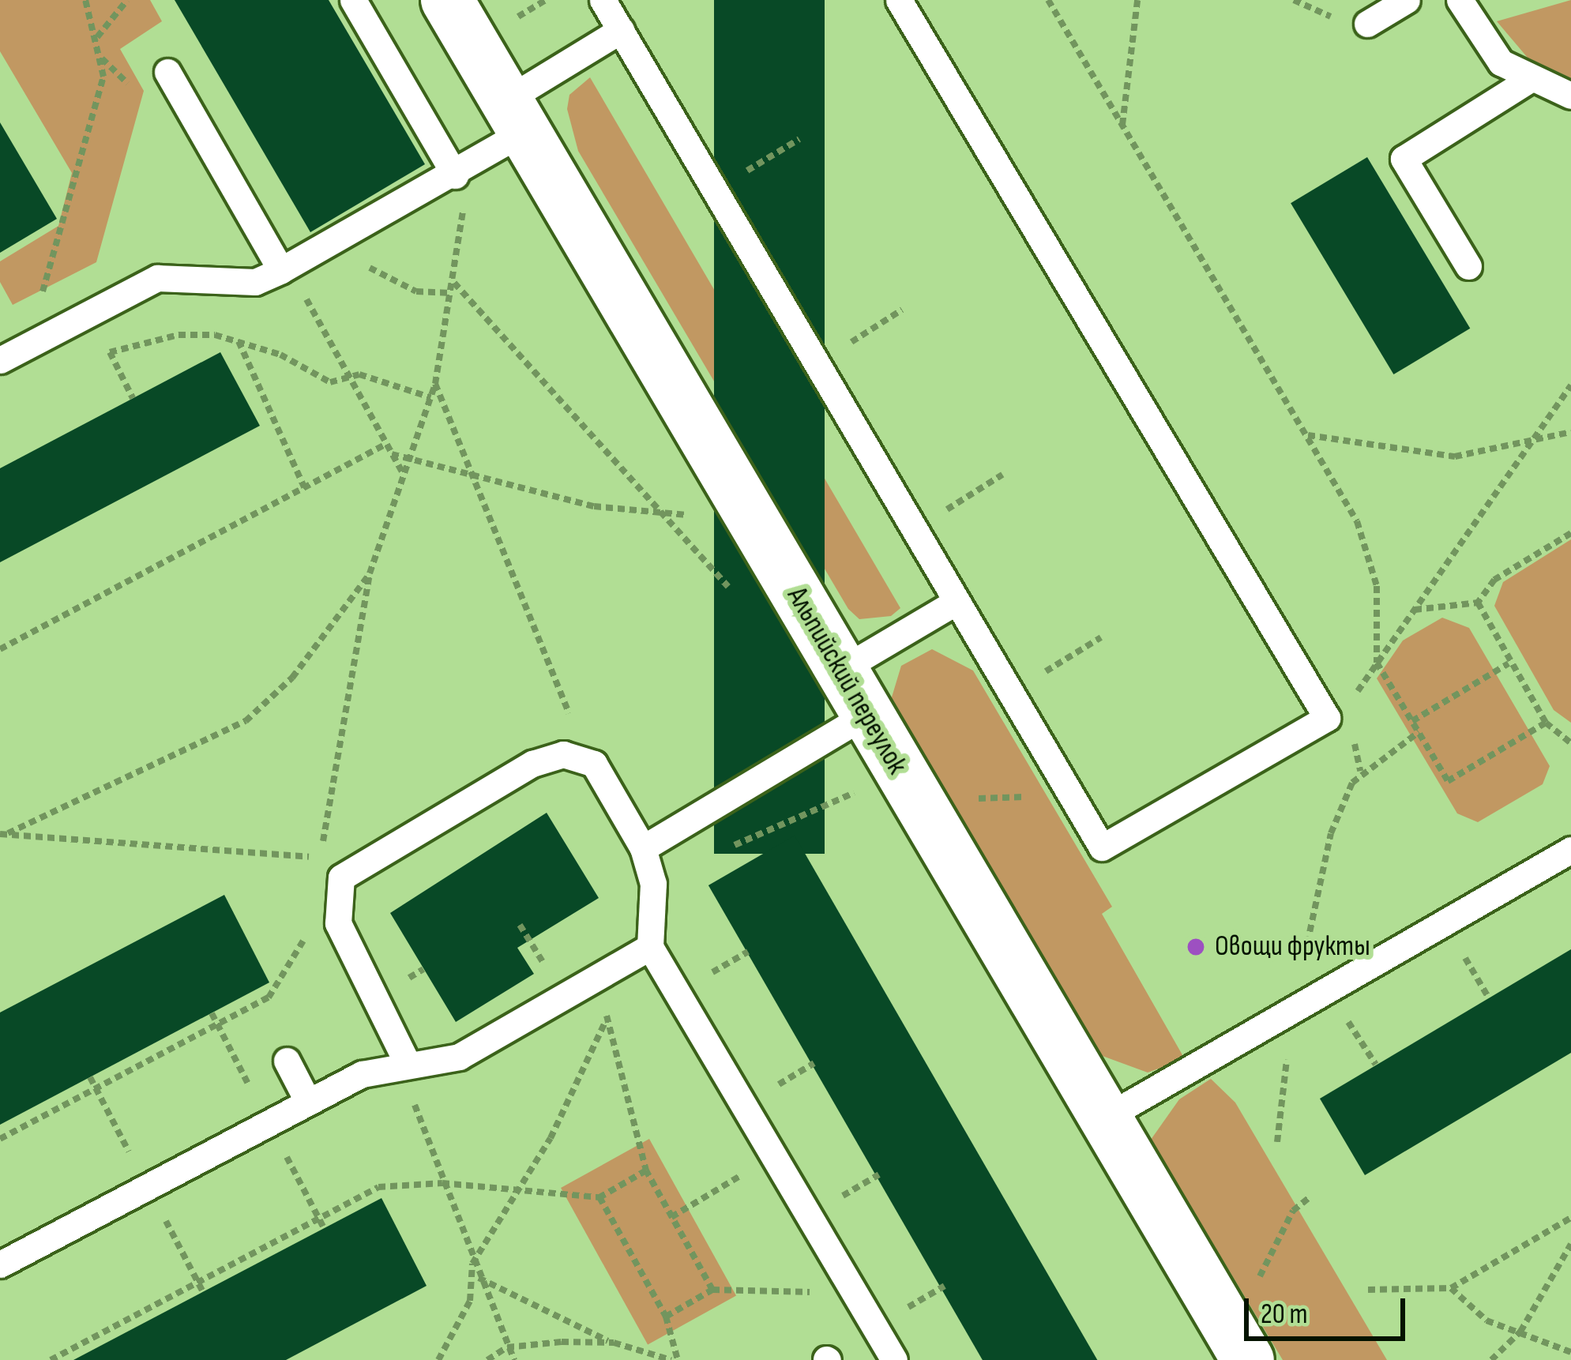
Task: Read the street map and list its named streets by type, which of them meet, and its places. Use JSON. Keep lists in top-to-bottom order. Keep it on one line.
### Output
{"streets":{"street":["Альпийский переулок"]},"places":["Овощи фрукты"],"scale_bar":"20 m"}
